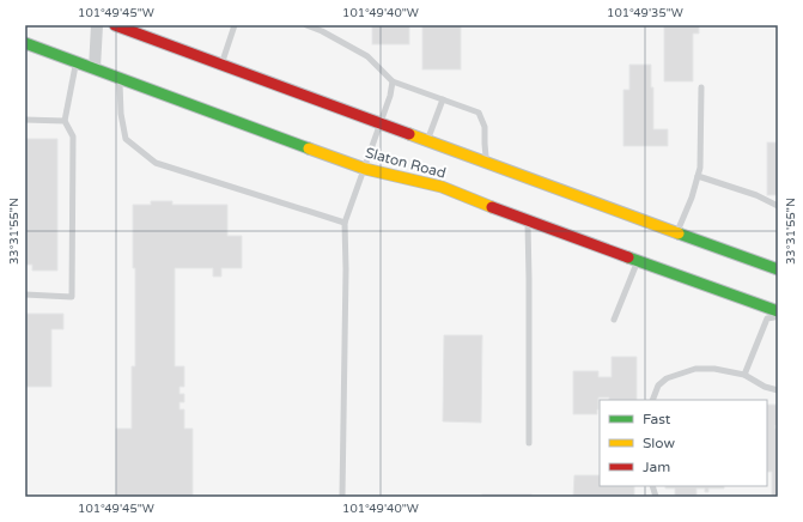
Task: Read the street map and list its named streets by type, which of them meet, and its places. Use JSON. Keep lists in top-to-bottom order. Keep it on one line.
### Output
{"streets":{"highway":["Slaton Road"]},"legend":["Fast","Slow","Jam"],"coordinates":["101°49'45\"W","101°49'40\"W","101°49'35\"W","33°31'55\"N"]}
